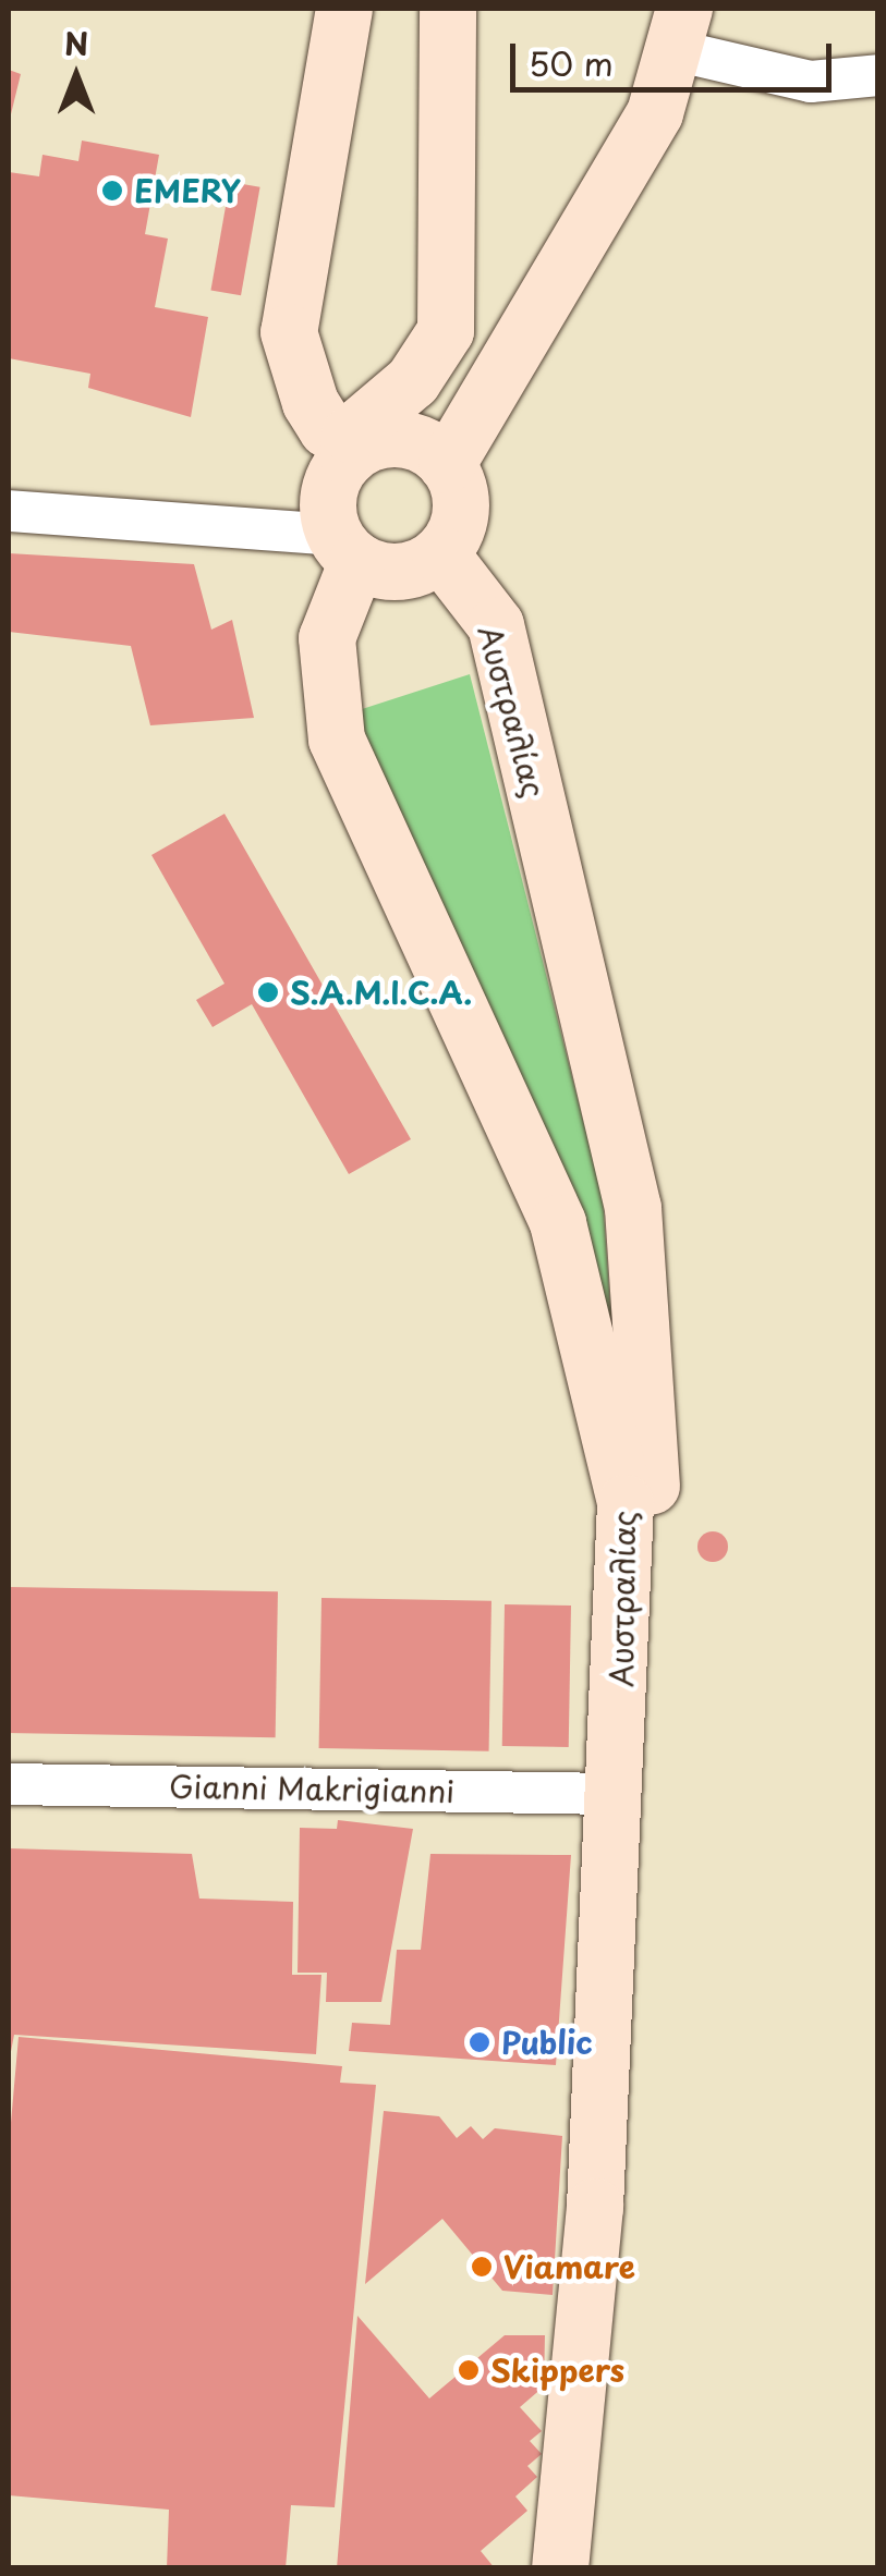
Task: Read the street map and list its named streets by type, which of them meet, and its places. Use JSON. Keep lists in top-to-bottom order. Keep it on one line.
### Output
{"streets":{"main road":["Αυστραλίας"],"street":["Gianni Makrigianni"]},"crossings":[["Αυστραλίας","Gianni Makrigianni"]],"places":["EMERY","S.A.M.I.C.A.","Public","Viamare","Skippers"],"scale_bar":"50 m","north":"top"}
